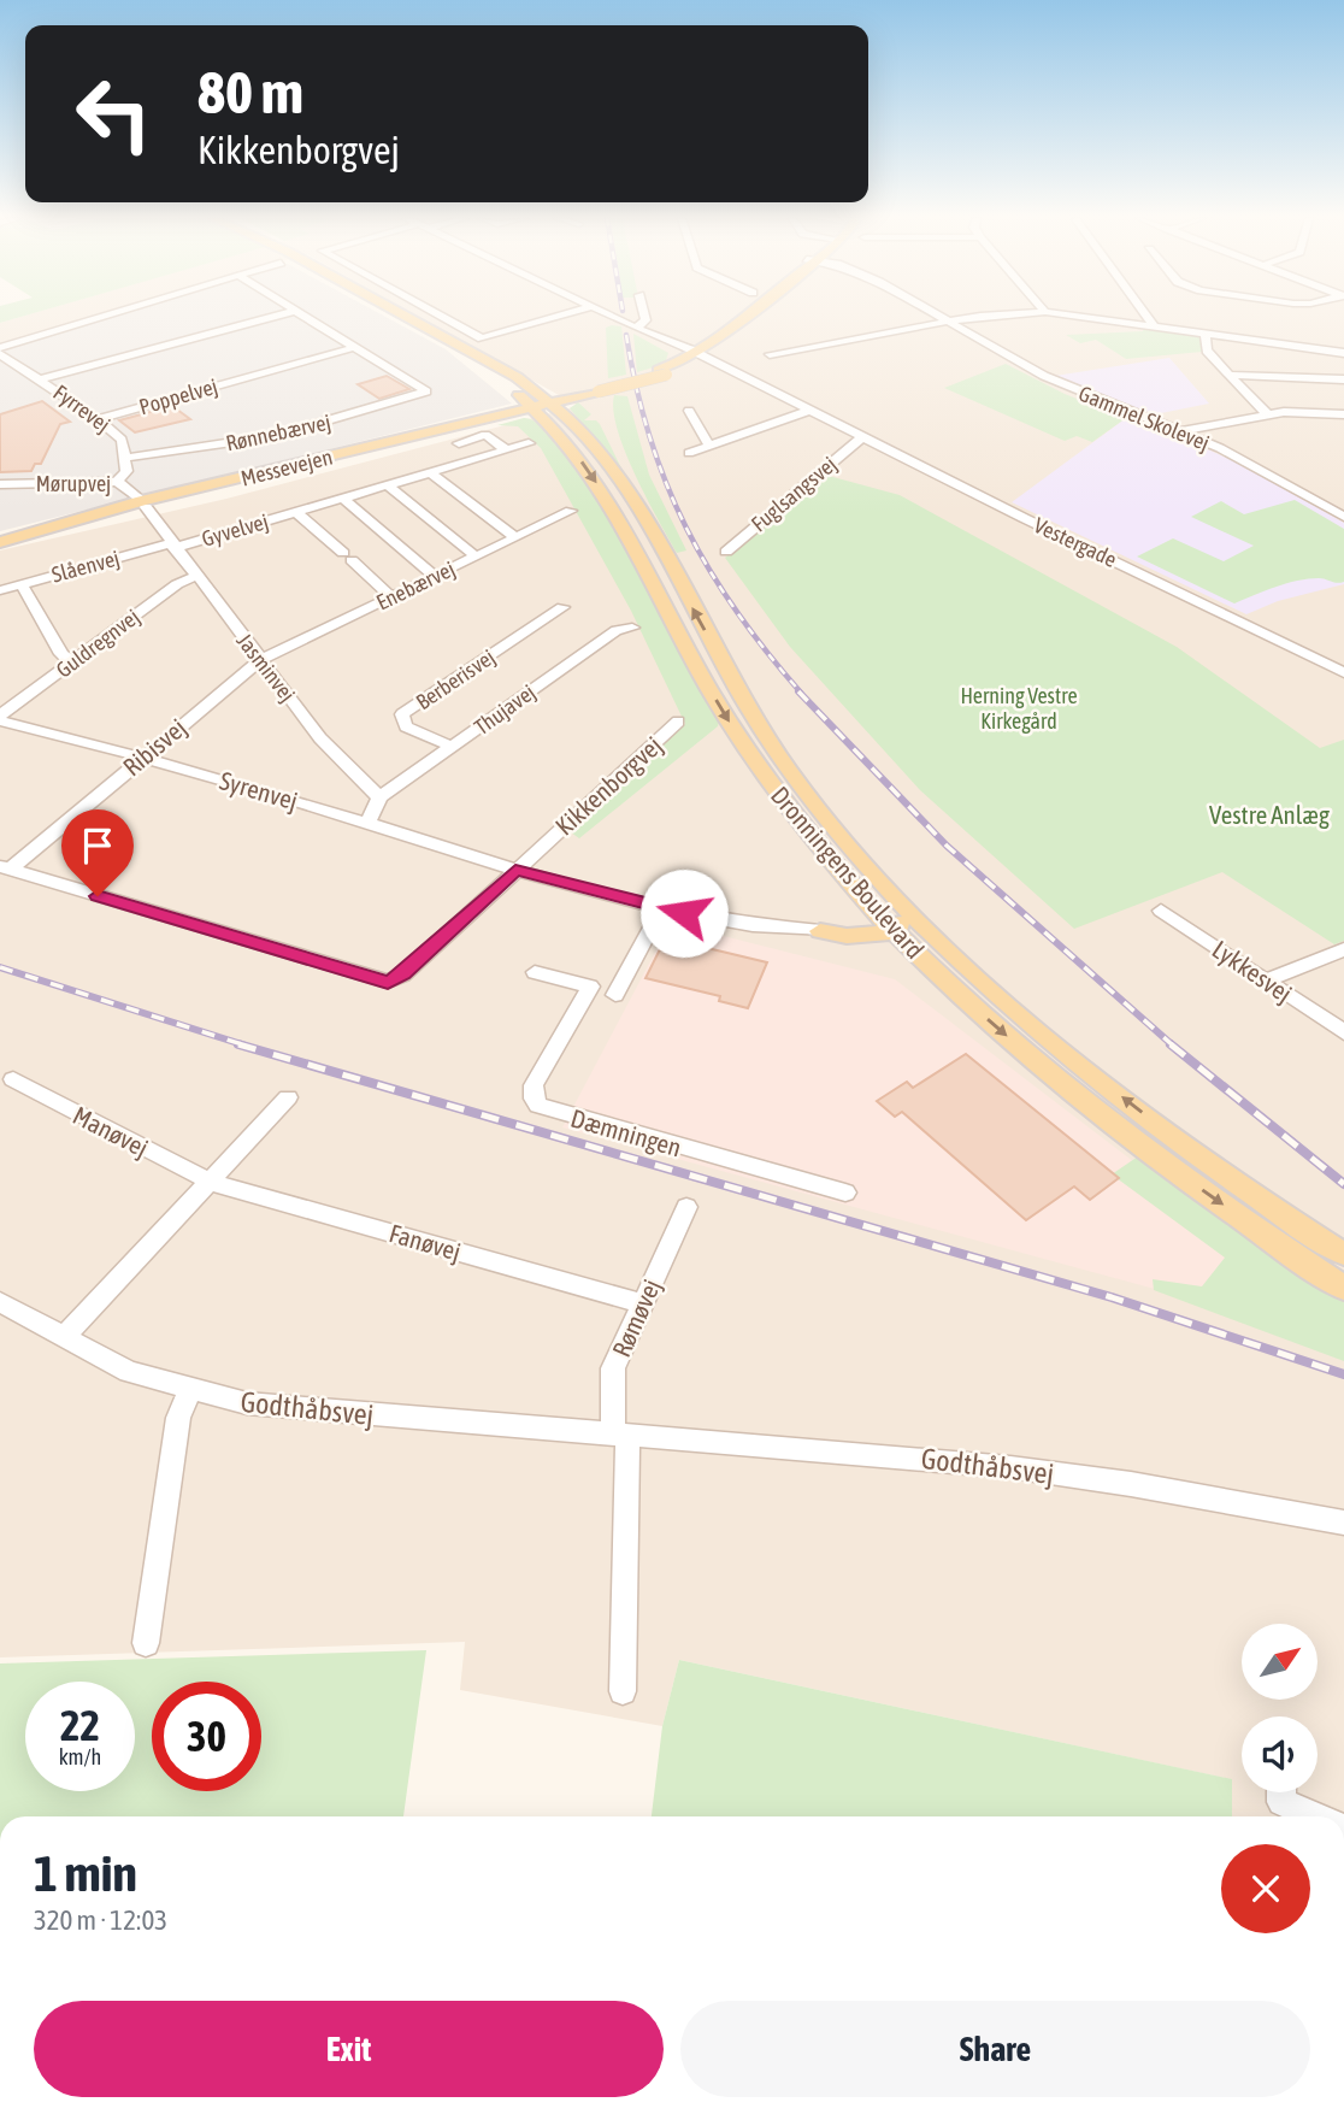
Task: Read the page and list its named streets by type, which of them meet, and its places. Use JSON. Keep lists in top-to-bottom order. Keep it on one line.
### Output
{"streets":{"main road":["Messevejen","Dronningens Boulevard"],"street":["Poppelvej","Fyrrevej","Gammel Skolevej","Rønnebærvej","Mørupvej","Fuglsangsvej","Gyvelvej","Vestergade","Slåenvej","Enebærvej","Guldregnvej","Jasminvej","Berberisvej","Thujavej","Ribisvej","Kikkenborgvej","Syrenvej","Lykkesvej","Manøvej","Dæmningen","Fanøvej","Rømøvej","Godthåbsvej"]},"crossings":[["Poppelvej","Fyrrevej"],["Poppelvej","Rønnebærvej"],["Fyrrevej","Rønnebærvej"],["Fyrrevej","Mørupvej"],["Messevejen","Mørupvej"],["Messevejen","Jasminvej"],["Messevejen","Dronningens Boulevard"],["Mørupvej","Jasminvej"],["Fuglsangsvej","Vestergade"],["Gyvelvej","Slåenvej"],["Gyvelvej","Enebærvej"],["Gyvelvej","Jasminvej"],["Slåenvej","Jasminvej"],["Enebærvej","Jasminvej"],["Enebærvej","Ribisvej"],["Guldregnvej","Jasminvej"],["Guldregnvej","Syrenvej"],["Jasminvej","Thujavej"],["Jasminvej","Ribisvej"],["Berberisvej","Thujavej"],["Ribisvej","Kikkenborgvej"],["Ribisvej","Syrenvej"],["Kikkenborgvej","Syrenvej"],["Manøvej","Fanøvej"],["Fanøvej","Rømøvej"],["Rømøvej","Godthåbsvej"]],"parks":["Herning Vestre Kirkegård","Vestre Anlæg"],"north":"top right","page":{"turn":["80 m","Kikkenborgvej"],"speed":"22 km/h","limit":"30","heading":["1 min","320 m · 12:03"],"buttons":["Exit","Share"]}}
